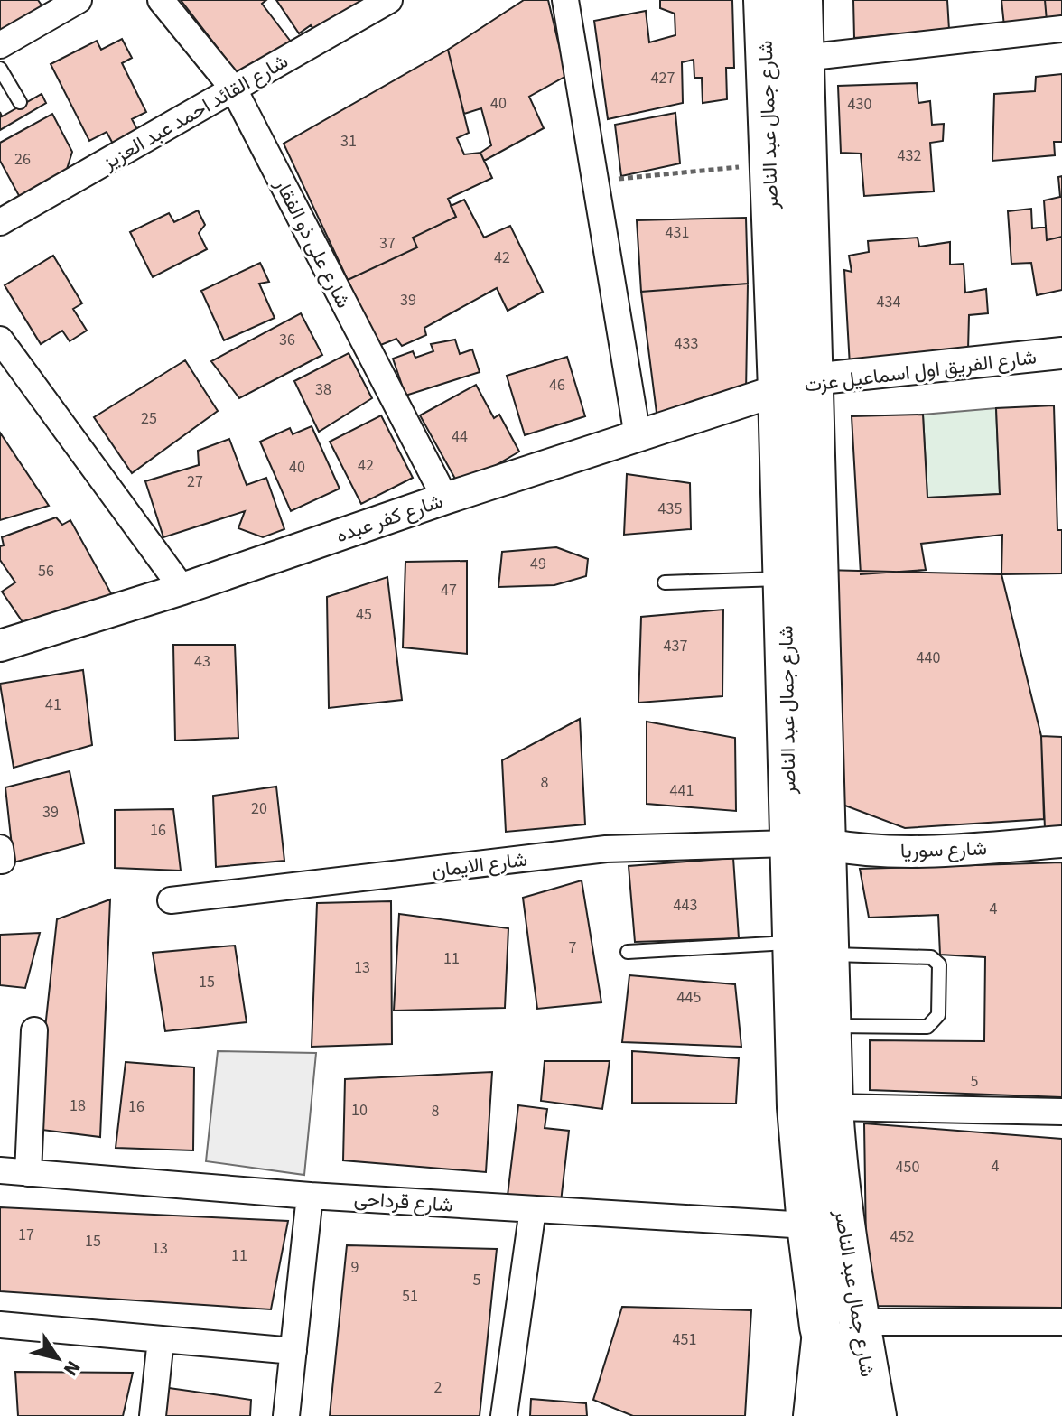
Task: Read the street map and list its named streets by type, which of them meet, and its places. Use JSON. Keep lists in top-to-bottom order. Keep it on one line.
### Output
{"streets":{"main road":["شارع جمال عبد الناصر"],"street":["شارع القائد احمد عبد العزيز","شارع على ذو الفقار","شارع الفريق اول اسماعيل عزت","شارع كفر عبده","شارع سوريا","شارع الايمان","شارع قرداحى"]},"crossings":[["شارع القائد احمد عبد العزيز","شارع على ذو الفقار"],["شارع جمال عبد الناصر","شارع الفريق اول اسماعيل عزت"],["شارع جمال عبد الناصر","شارع كفر عبده"],["شارع جمال عبد الناصر","شارع سوريا"],["شارع جمال عبد الناصر","شارع الايمان"],["شارع جمال عبد الناصر","شارع قرداحى"],["شارع على ذو الفقار","شارع كفر عبده"],["شارع الفريق اول اسماعيل عزت","شارع كفر عبده"],["شارع سوريا","شارع الايمان"]],"house_numbers":["427","40","430","31","432","26","431","37","42","39","434","36","433","46","38","25","44","42","40","27","435","49","56","47","45","437","440","43","41","8","441","20","39","16","443","4","7","11","13","15","445","5","18","16","10","8","4","450","17","452","15","13","11","9","5","51","451","2"],"north":"bottom right"}
